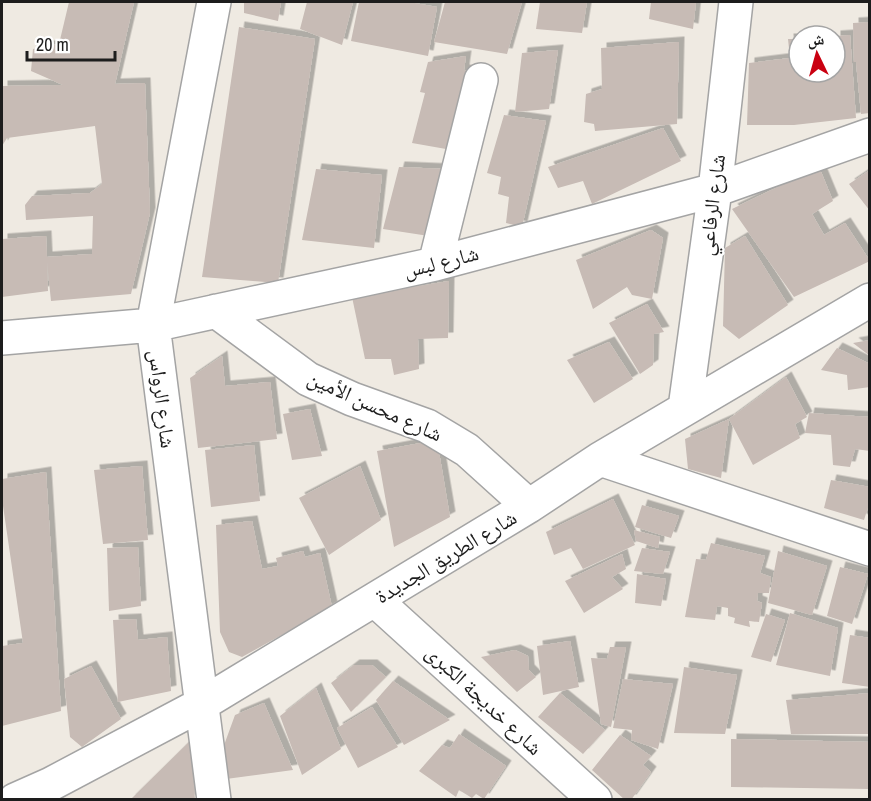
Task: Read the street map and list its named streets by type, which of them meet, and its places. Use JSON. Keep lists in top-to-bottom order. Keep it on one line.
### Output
{"streets":{"street":["شارع الرفاعي","شارع لبس","شارع الرواس","شارع محسن الأمين","شارع الطريق الجديدة","شارع خديجة الكبرى"]},"crossings":[["شارع الرفاعي","شارع لبس"],["شارع الرفاعي","شارع الطريق الجديدة"],["شارع لبس","شارع الرواس"],["شارع لبس","شارع محسن الأمين"],["شارع الرواس","شارع الطريق الجديدة"],["شارع محسن الأمين","شارع الطريق الجديدة"],["شارع الطريق الجديدة","شارع خديجة الكبرى"]],"scale_bar":"20 m","north":"top"}
